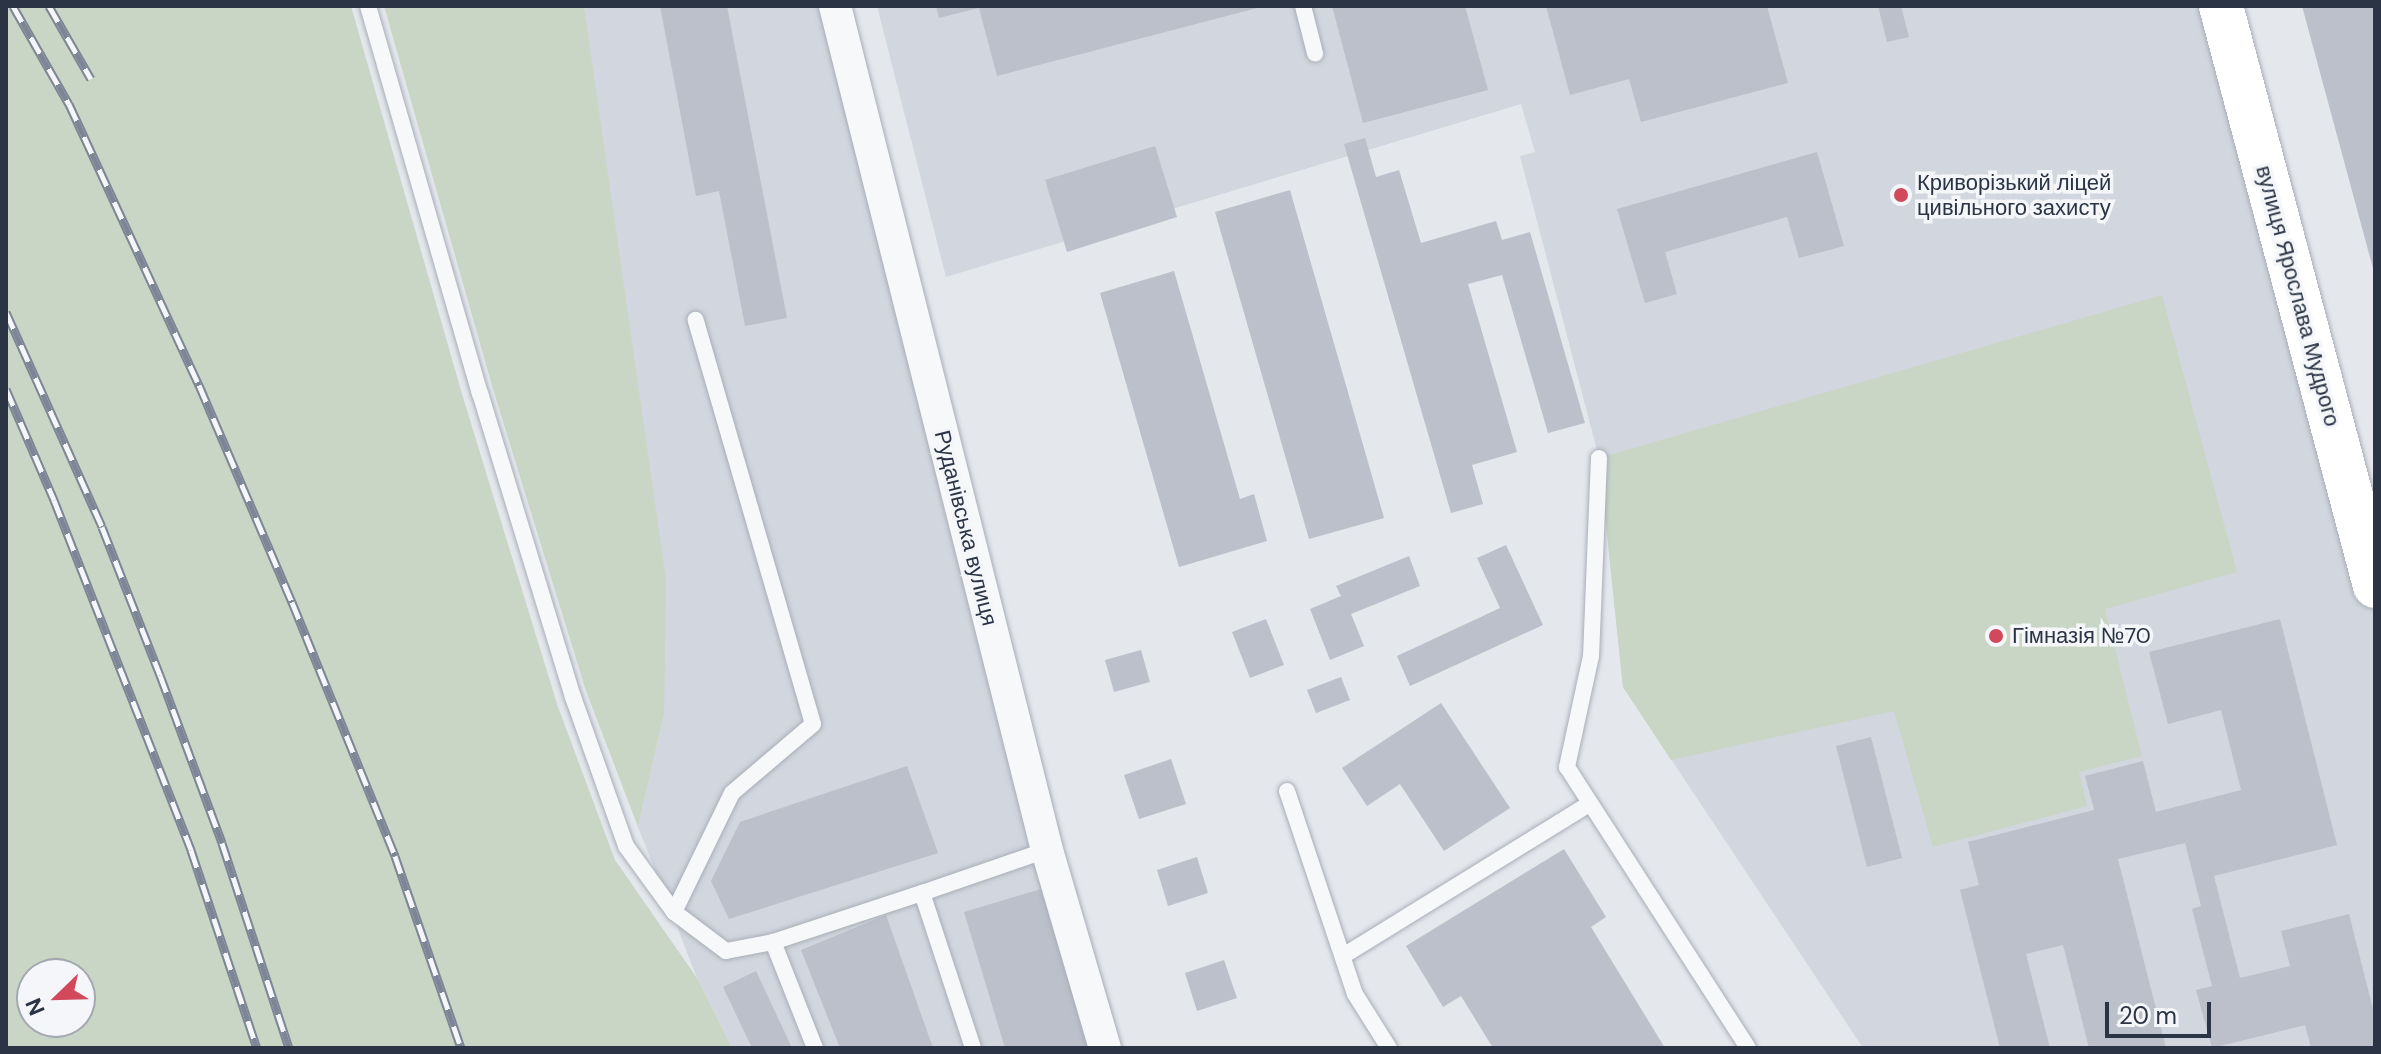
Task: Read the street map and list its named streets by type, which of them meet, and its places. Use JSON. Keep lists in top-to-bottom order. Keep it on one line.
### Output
{"streets":{"street":["вулиця Ярослава Мудрого","Руданівська вулиця"]},"places":["Криворізький ліцей цивільного захисту","Гімназія №70"],"scale_bar":"20 m","north":"bottom left"}
